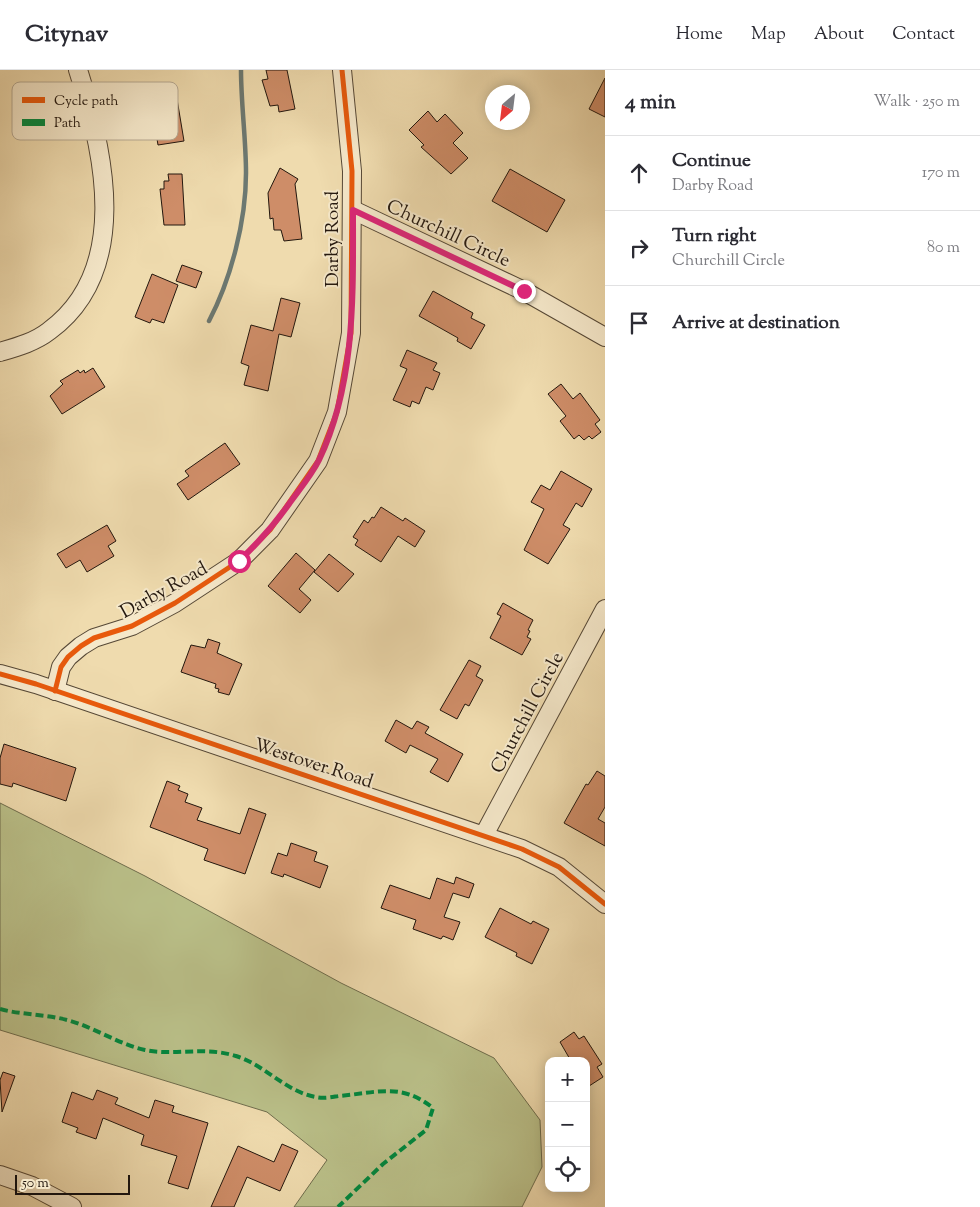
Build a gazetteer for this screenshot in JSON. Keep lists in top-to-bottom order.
{
  "streets": {
    "street": ["Churchill Circle", "Darby Road", "Westover Road"]
  },
  "crossings": [
    ["Churchill Circle", "Darby Road"],
    ["Churchill Circle", "Westover Road"],
    ["Darby Road", "Westover Road"]
  ],
  "legend": ["Cycle path", "Path"],
  "scale_bar": "50 m",
  "north": "bottom left",
  "page": {
    "header": "Citynav",
    "nav": [
      "Home",
      "Map",
      "About",
      "Contact"
    ],
    "heading": ["4 min", "Walk · 250 m"],
    "list": [
      ["Continue", "Darby Road", "170 m"],
      ["Turn right", "Churchill Circle", "80 m"],
      "Arrive at destination"
    ],
    "map_buttons": ["+", "−"],
    "scale": "50 m"
  }
}
